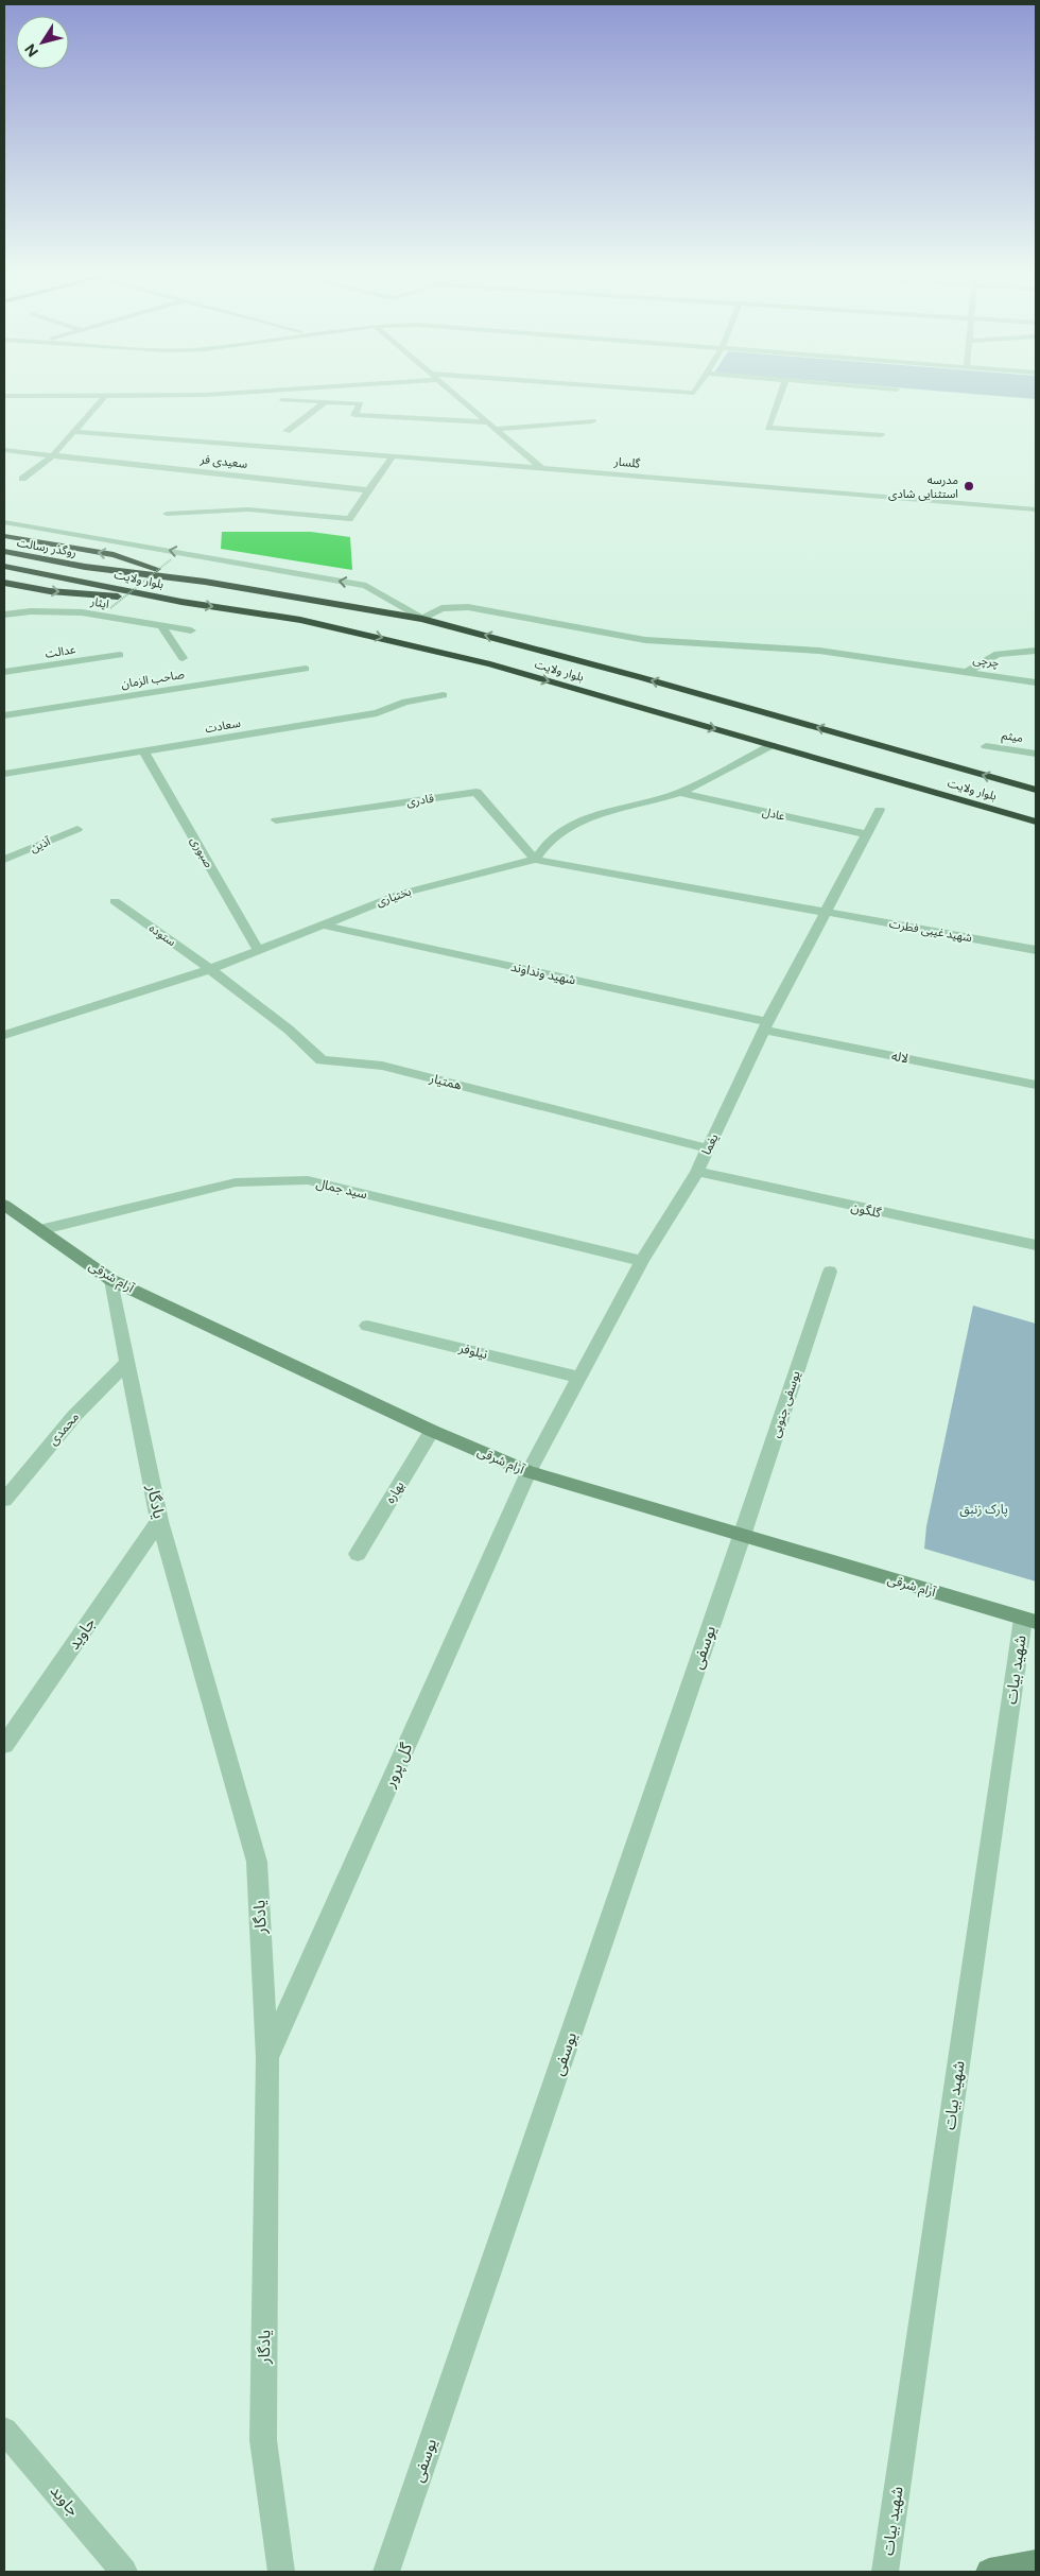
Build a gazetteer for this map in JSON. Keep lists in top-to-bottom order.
{
  "streets": {
    "highway": ["روگذر رسالت", "بلوار ولایت"],
    "street": [
      "سعیدی فر",
      "گلسار",
      "ایثار",
      "عدالت",
      "چرچی",
      "صاحب الزمان",
      "سعادت",
      "میثم",
      "قادری",
      "عادل",
      "آذین",
      "صبوری",
      "بختیاری",
      "شهید غیبی فطرت",
      "ستوده",
      "شهید ونداوند",
      "لاله",
      "همتیار",
      "یغما",
      "سید جمال",
      "گلگون",
      "آرام شرقی",
      "نیلوفر",
      "یوسفی جنوبی",
      "محمدی",
      "بهاره",
      "یادگار",
      "جاوید",
      "یوسفی",
      "شهید بیات",
      "گل پرور"
    ]
  },
  "crossings": [
    ["روگذر رسالت", "بلوار ولایت"],
    ["بلوار ولایت", "چرچی"],
    ["سعادت", "صبوری"],
    ["قادری", "بختیاری"],
    ["قادری", "شهید غیبی فطرت"],
    ["عادل", "یغما"],
    ["صبوری", "بختیاری"],
    ["بختیاری", "شهید غیبی فطرت"],
    ["بختیاری", "ستوده"],
    ["بختیاری", "شهید ونداوند"],
    ["بختیاری", "همتیار"],
    ["شهید غیبی فطرت", "یغما"],
    ["ستوده", "همتیار"],
    ["شهید ونداوند", "لاله"],
    ["شهید ونداوند", "یغما"],
    ["لاله", "یغما"],
    ["همتیار", "یغما"],
    ["یغما", "سید جمال"],
    ["یغما", "گلگون"],
    ["یغما", "آرام شرقی"],
    ["یغما", "نیلوفر"],
    ["یغما", "گل پرور"],
    ["سید جمال", "آرام شرقی"],
    ["آرام شرقی", "یوسفی جنوبی"],
    ["آرام شرقی", "بهاره"],
    ["آرام شرقی", "یادگار"],
    ["آرام شرقی", "یوسفی"],
    ["آرام شرقی", "شهید بیات"],
    ["آرام شرقی", "گل پرور"],
    ["یوسفی جنوبی", "یوسفی"],
    ["محمدی", "یادگار"],
    ["یادگار", "جاوید"],
    ["یادگار", "گل پرور"]
  ],
  "parks": ["پارک زنبق"],
  "places": ["مدرسه استثنایی شادی"],
  "north": "bottom left"
}
